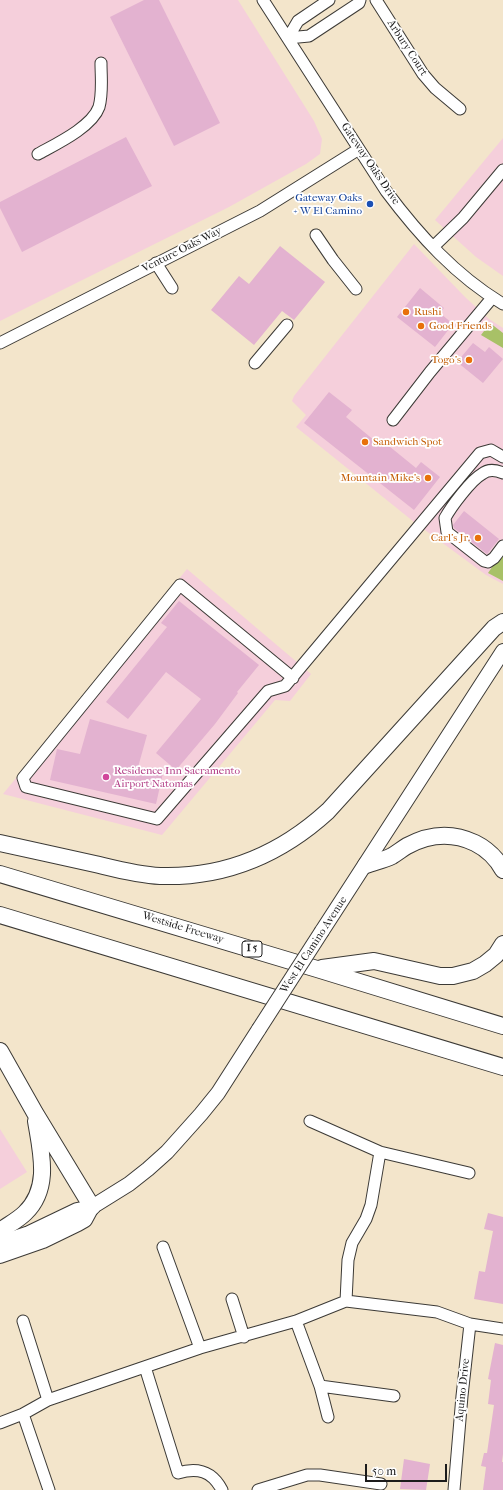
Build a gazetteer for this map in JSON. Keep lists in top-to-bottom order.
{
  "streets": {
    "highway": ["Westside Freeway", "I 5"],
    "main road": ["West El Camino Avenue"],
    "street": [
      "Arbury Court",
      "Gateway Oaks Drive",
      "Venture Oaks Way",
      "Aquino Drive"
    ]
  },
  "crossings": [
    ["Gateway Oaks Drive", "Venture Oaks Way"]
  ],
  "places": [
    "Gateway Oaks + W El Camino",
    "Rushi",
    "Good Friends",
    "Togo's",
    "Sandwich Spot",
    "Mountain Mike's",
    "Carl's Jr.",
    "Residence Inn Sacramento Airport Natomas"
  ],
  "scale_bar": "50 m"
}
